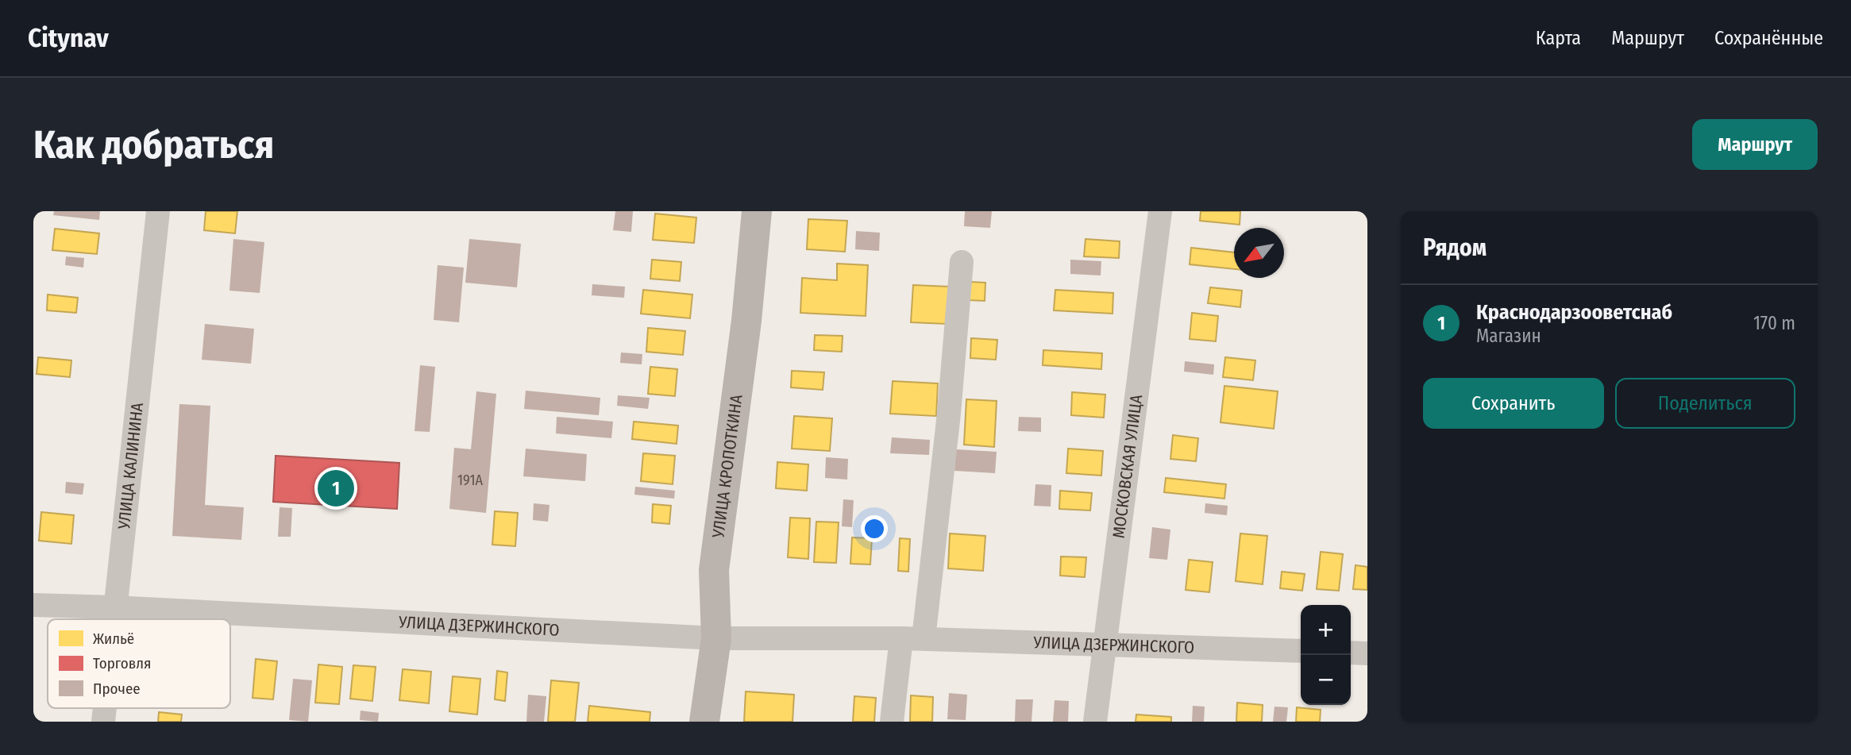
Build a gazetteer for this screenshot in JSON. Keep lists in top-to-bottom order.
{
  "streets": {
    "main road": ["УЛИЦА КРОПОТКИНА"],
    "street": ["УЛИЦА КАЛИНИНА", "МОСКОВСКАЯ УЛИЦА", "УЛИЦА ДЗЕРЖИНСКОГО"]
  },
  "crossings": [
    ["УЛИЦА КАЛИНИНА", "УЛИЦА ДЗЕРЖИНСКОГО"],
    ["МОСКОВСКАЯ УЛИЦА", "УЛИЦА ДЗЕРЖИНСКОГО"],
    ["УЛИЦА КРОПОТКИНА", "УЛИЦА ДЗЕРЖИНСКОГО"]
  ],
  "house_numbers": ["191А"],
  "legend": ["Жильё", "Торговля", "Прочее"],
  "north": "bottom left",
  "page": {
    "header": "Citynav",
    "nav": ["Карта", "Маршрут", "Сохранённые"],
    "buttons": [
      "Маршрут",
      ["Сохранить", "Поделиться"]
    ],
    "title": "Как добраться",
    "heading": "Рядом",
    "list": [
      {
        "mark": "1",
        "name": "Краснодарзооветснаб",
        "note": "Магазин",
        "value": "170 m"
      }
    ],
    "pins": "1",
    "map_buttons": ["+", "−"]
  }
}
